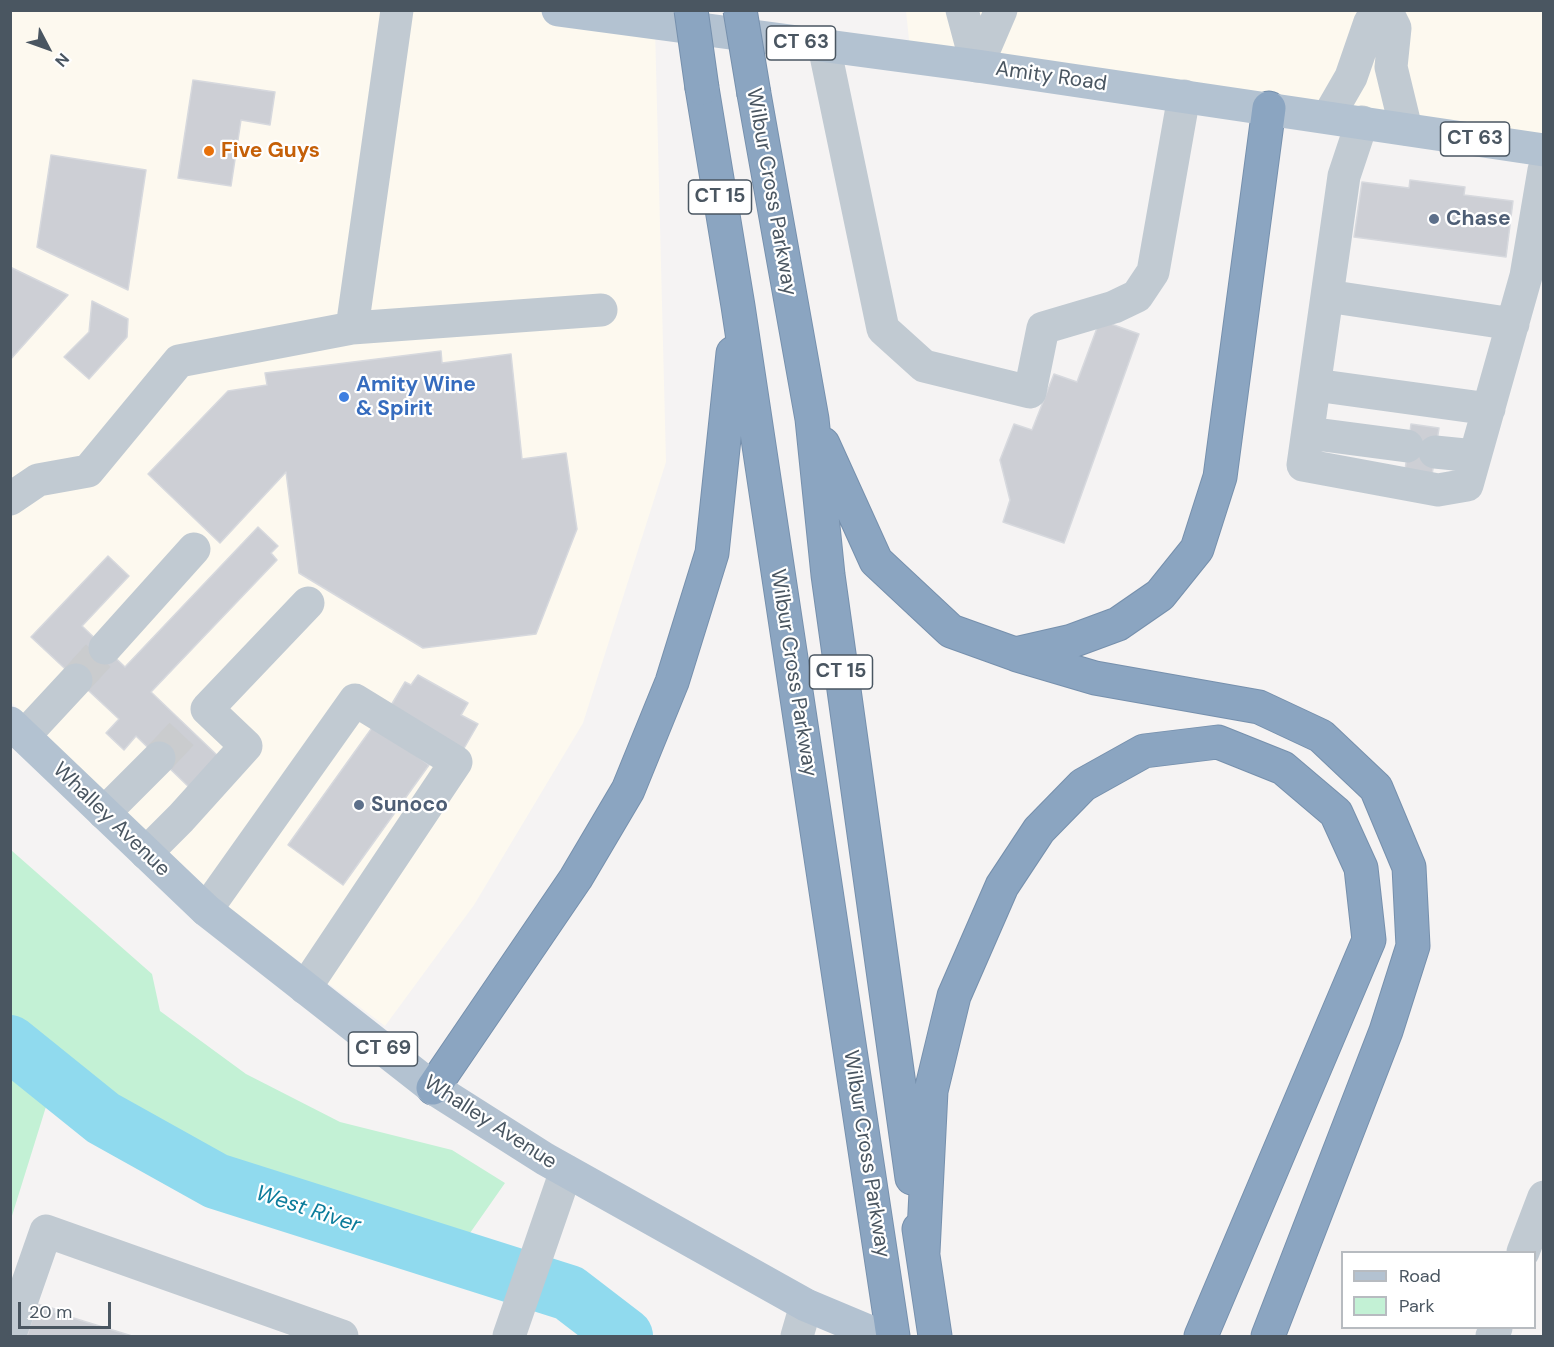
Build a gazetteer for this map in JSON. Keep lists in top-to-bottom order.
{
  "streets": {
    "highway": ["Wilbur Cross Parkway", "CT 15"],
    "main road": [
      "CT 63",
      "Amity Road",
      "Whalley Avenue",
      "CT 69"
    ]
  },
  "water": ["West River"],
  "places": [
    "Five Guys",
    "Chase",
    "Amity Wine & Spirit",
    "Sunoco"
  ],
  "legend": ["Road", "Park"],
  "scale_bar": "20 m",
  "north": "bottom right"
}
